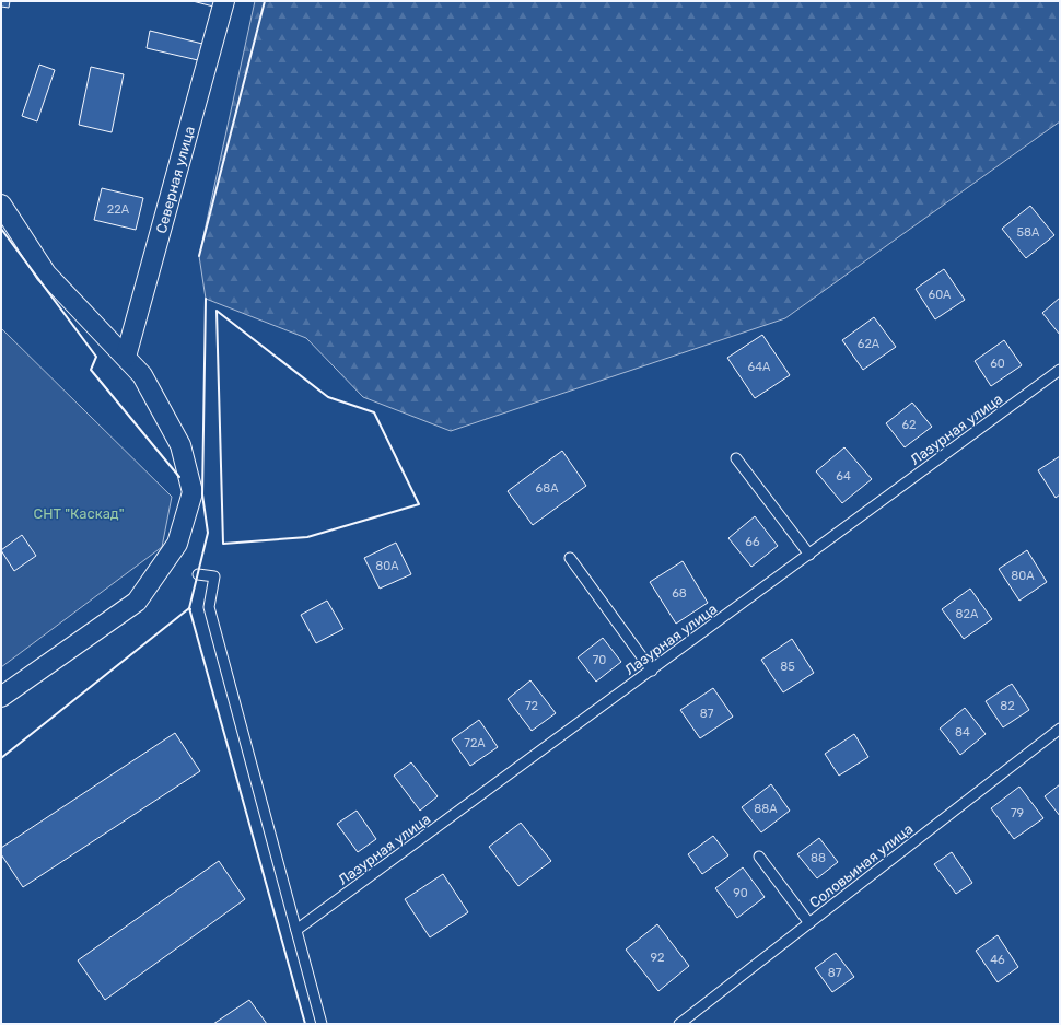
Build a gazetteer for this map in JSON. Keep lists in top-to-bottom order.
{
  "streets": {
    "street": ["Северная улица"],
    "lane": ["Лазурная улица", "Соловьиная улица"]
  },
  "parks": ["СНТ \"Каскад\""],
  "house_numbers": [
    "22А",
    "58А",
    "60А",
    "62А",
    "60",
    "64А",
    "62",
    "64",
    "68А",
    "66",
    "80А",
    "80А",
    "68",
    "82А",
    "70",
    "85",
    "72",
    "82",
    "87",
    "84",
    "72А",
    "88А",
    "79",
    "88",
    "90",
    "92",
    "46",
    "87"
  ]
}
